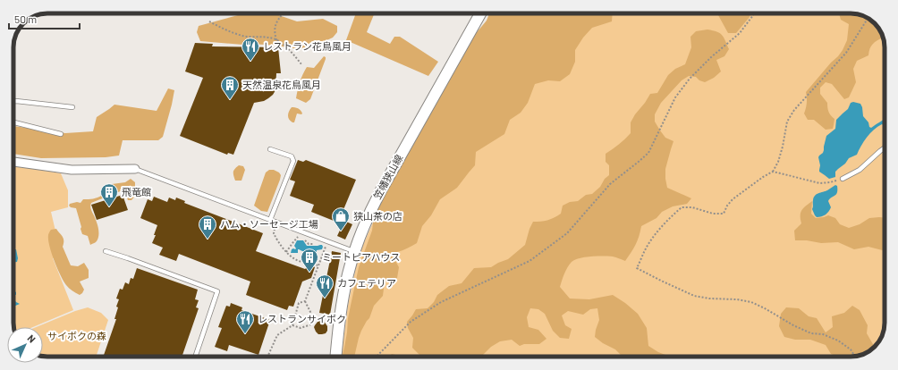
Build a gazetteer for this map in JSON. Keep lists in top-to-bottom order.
{
  "streets": {
    "main road": ["笠幡狭山線"]
  },
  "parks": ["サイボクの森"],
  "places": {
    "restaurant": ["レストラン花鳥風月", "カフェテリア", "レストランサイボク"],
    "building": [
      "天然温泉花鳥風月",
      "飛竜館",
      "ハム・ソーセージ工場",
      "ミートピアハウス"
    ],
    "shop": ["狭山茶の店"]
  },
  "scale_bar": "50 m",
  "north": "top right"
}
